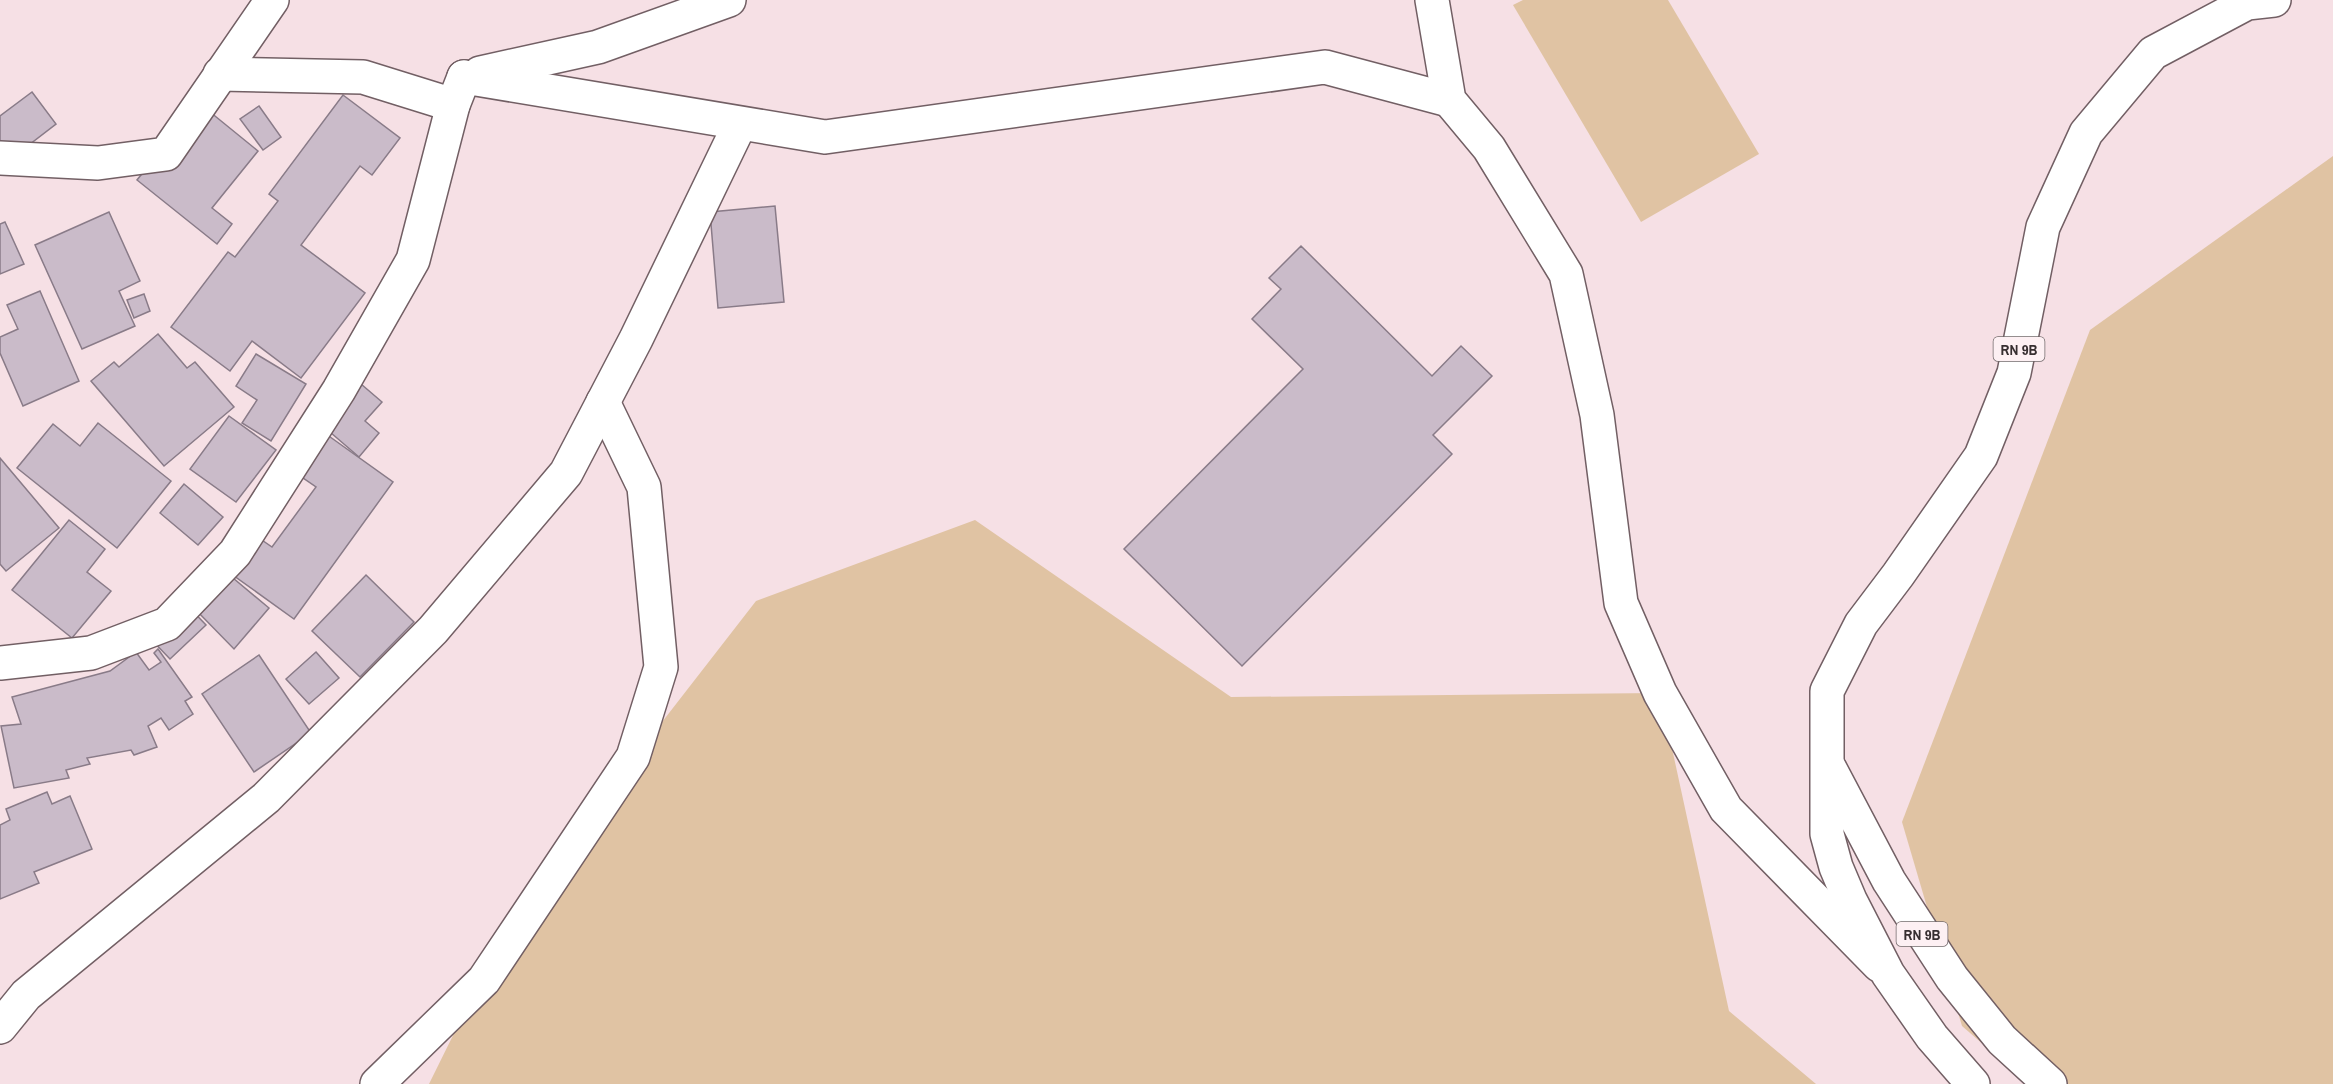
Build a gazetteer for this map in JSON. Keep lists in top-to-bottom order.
{
  "streets": {
    "street": ["RN 9B"]
  }
}
